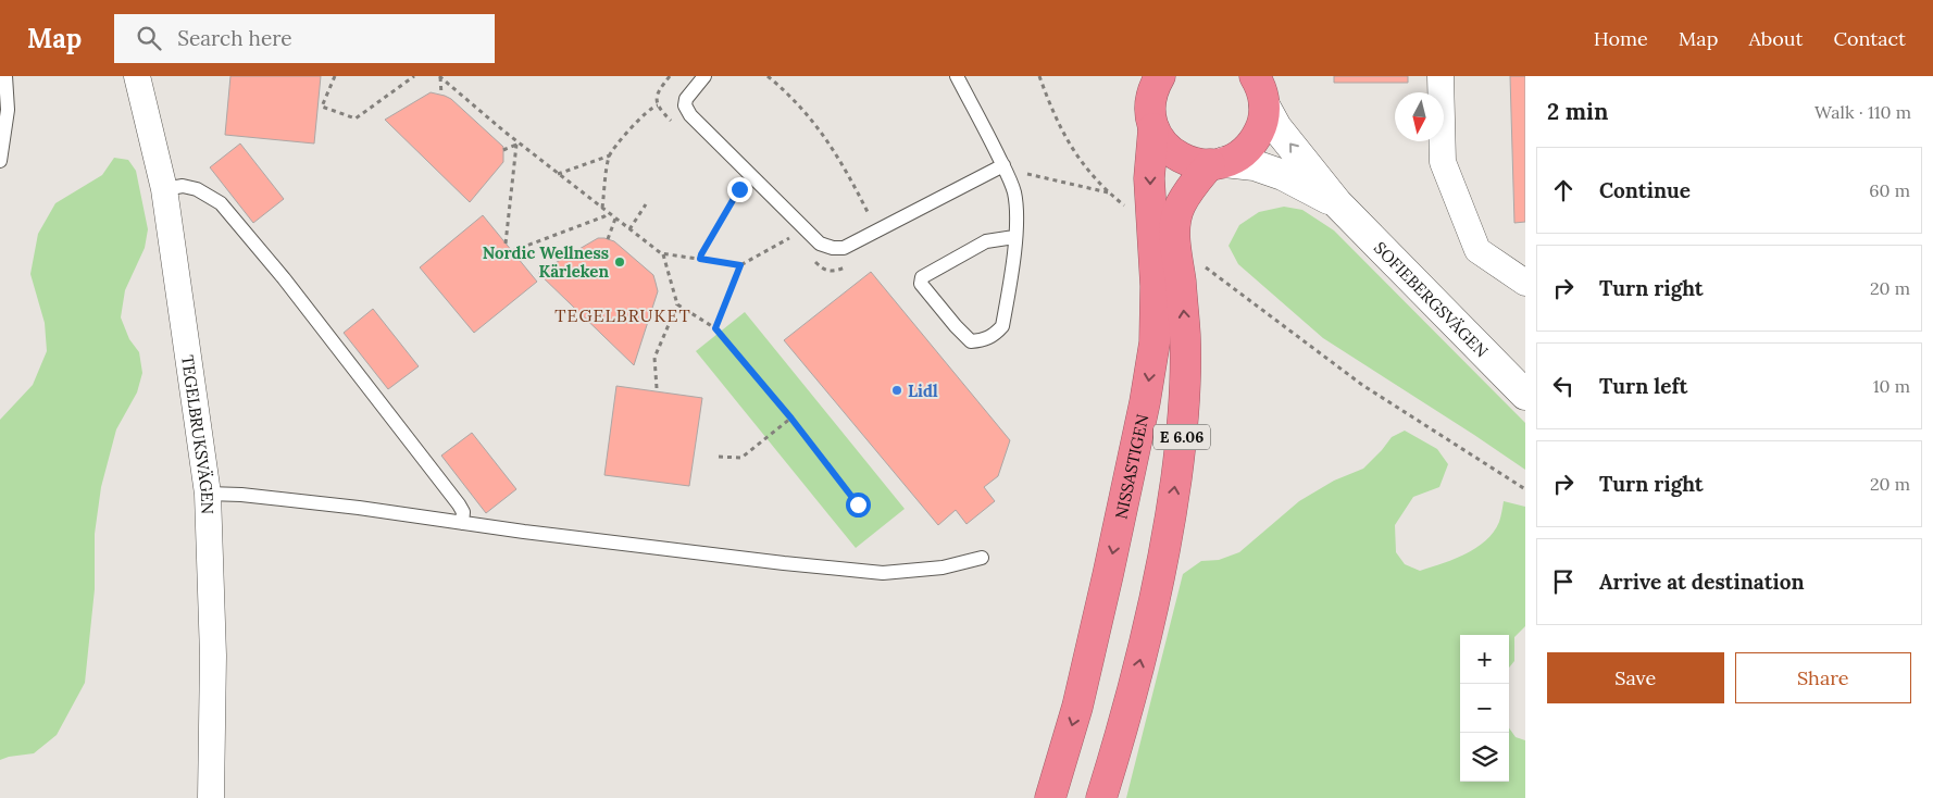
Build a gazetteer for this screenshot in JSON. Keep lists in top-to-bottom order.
{
  "streets": {
    "highway": ["E 6.06", "NISSASTIGEN"],
    "street": ["SOFIEBERGSVÄGEN", "TEGELBRUKSVÄGEN"]
  },
  "crossings": [
    ["SOFIEBERGSVÄGEN", "E 6.06"],
    ["E 6.06", "NISSASTIGEN"]
  ],
  "districts": ["TEGELBRUKET"],
  "places": ["Nordic Wellness Kärleken", "Lidl"],
  "north": "bottom",
  "page": {
    "header": "Map",
    "search": "Search here",
    "nav": [
      "Home",
      "Map",
      "About",
      "Contact"
    ],
    "heading": ["2 min", "Walk · 110 m"],
    "list": [
      ["Continue", "60 m"],
      ["Turn right", "20 m"],
      ["Turn left", "10 m"],
      ["Turn right", "20 m"],
      "Arrive at destination"
    ],
    "map_buttons": ["+", "−"],
    "buttons": ["Save", "Share"]
  }
}
